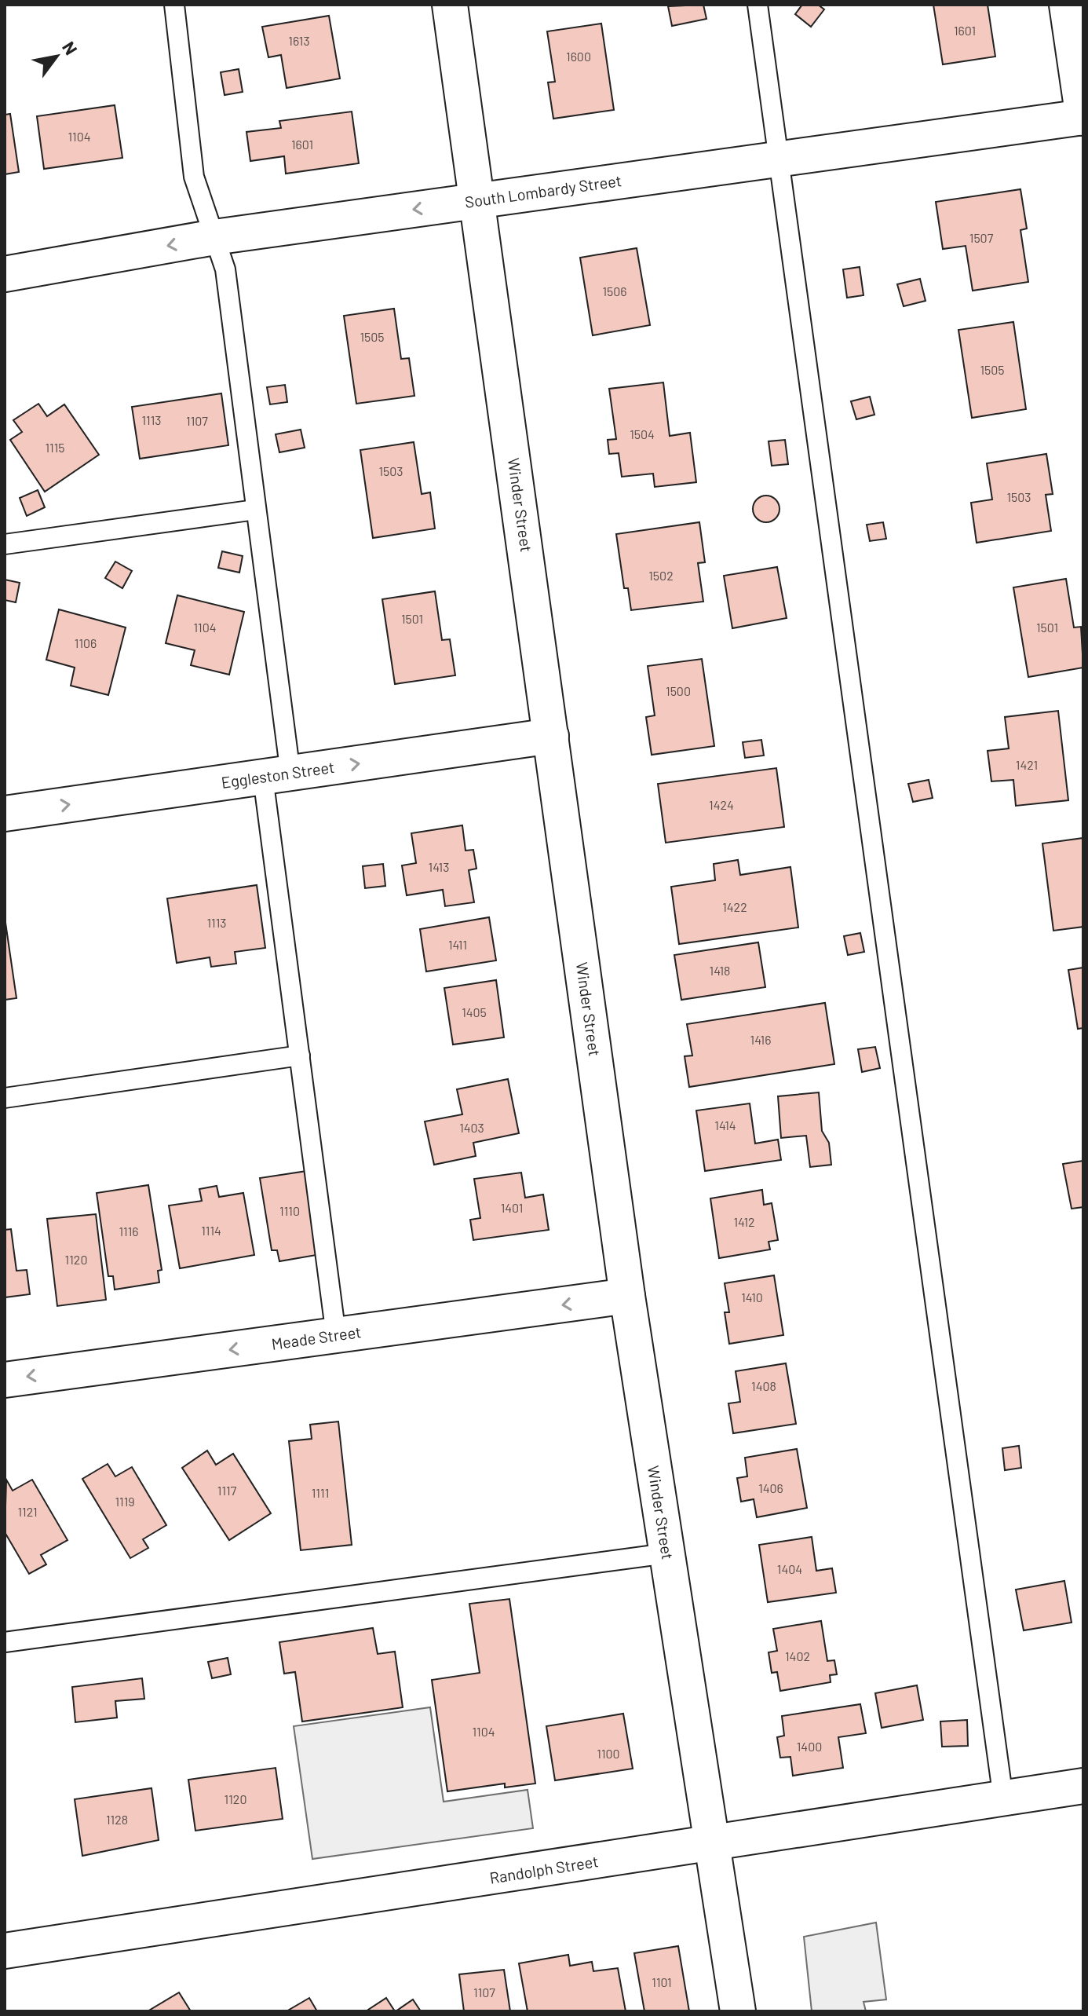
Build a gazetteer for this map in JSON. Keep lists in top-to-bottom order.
{
  "streets": {
    "street": [
      "South Lombardy Street",
      "Winder Street",
      "Eggleston Street",
      "Meade Street",
      "Randolph Street"
    ]
  },
  "crossings": [
    ["South Lombardy Street", "Winder Street"],
    ["Winder Street", "Eggleston Street"],
    ["Winder Street", "Meade Street"],
    ["Winder Street", "Randolph Street"]
  ],
  "one_way": ["South Lombardy Street", "Eggleston Street", "Meade Street"],
  "house_numbers": [
    "1601",
    "1613",
    "1600",
    "1104",
    "1601",
    "1507",
    "1506",
    "1505",
    "1505",
    "1113",
    "1107",
    "1504",
    "1115",
    "1503",
    "1503",
    "1502",
    "1501",
    "1104",
    "1501",
    "1106",
    "1500",
    "1421",
    "1424",
    "1413",
    "1422",
    "1113",
    "1411",
    "1418",
    "1405",
    "1416",
    "1414",
    "1403",
    "1401",
    "1110",
    "1412",
    "1114",
    "1116",
    "1120",
    "1410",
    "1408",
    "1406",
    "1117",
    "1111",
    "1119",
    "1121",
    "1404",
    "1402",
    "1104",
    "1400",
    "1100",
    "1120",
    "1128",
    "1101",
    "1107"
  ],
  "north": "top right"
}
